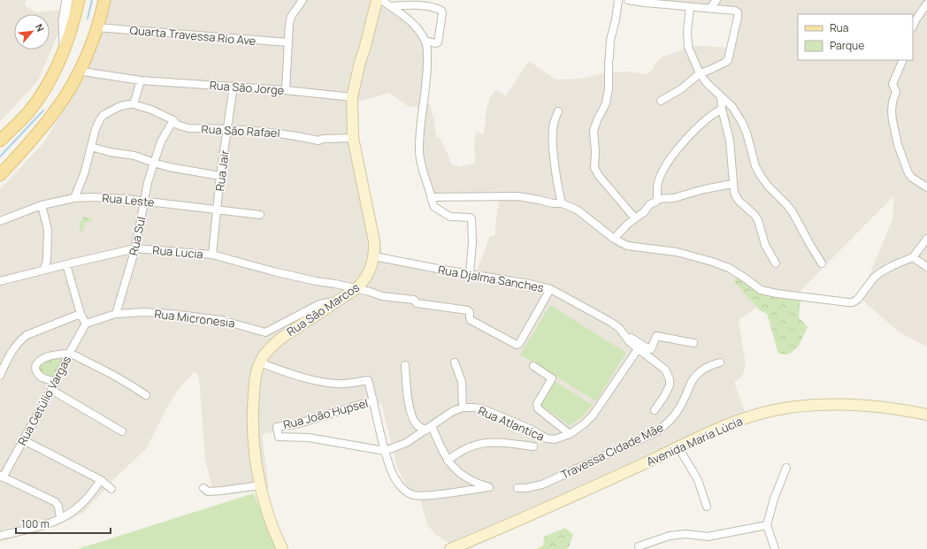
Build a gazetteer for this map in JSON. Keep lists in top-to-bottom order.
{
  "streets": {
    "main road": ["Rua São Marcos", "Avenida Maria Lúcia"],
    "street": [
      "Quarta Travessa Rio Ave",
      "Rua São Jorge",
      "Rua São Rafael",
      "Rua Jair",
      "Rua Leste",
      "Rua Sul",
      "Rua Lucia",
      "Rua Djalma Sanches",
      "Rua Micronesia",
      "Rua Getúlio Vargas",
      "Rua João Hupsel",
      "Rua Atlantica",
      "Travessa Cidade Mãe"
    ]
  },
  "crossings": [
    ["Rua São Jorge", "Rua Jair"],
    ["Rua São Jorge", "Rua São Marcos"],
    ["Rua São Rafael", "Rua Jair"],
    ["Rua São Rafael", "Rua Sul"],
    ["Rua São Rafael", "Rua São Marcos"],
    ["Rua Jair", "Rua Leste"],
    ["Rua Jair", "Rua Lucia"],
    ["Rua Leste", "Rua Sul"],
    ["Rua Sul", "Rua Lucia"],
    ["Rua Sul", "Rua Micronesia"],
    ["Rua Lucia", "Rua Djalma Sanches"],
    ["Rua Lucia", "Rua São Marcos"],
    ["Rua Djalma Sanches", "Rua São Marcos"],
    ["Rua Djalma Sanches", "Rua Atlantica"],
    ["Rua São Marcos", "Rua Micronesia"],
    ["Rua Micronesia", "Rua Getúlio Vargas"],
    ["Rua João Hupsel", "Rua Atlantica"]
  ],
  "legend": ["Rua", "Parque"],
  "scale_bar": "100 m",
  "north": "top right"
}
